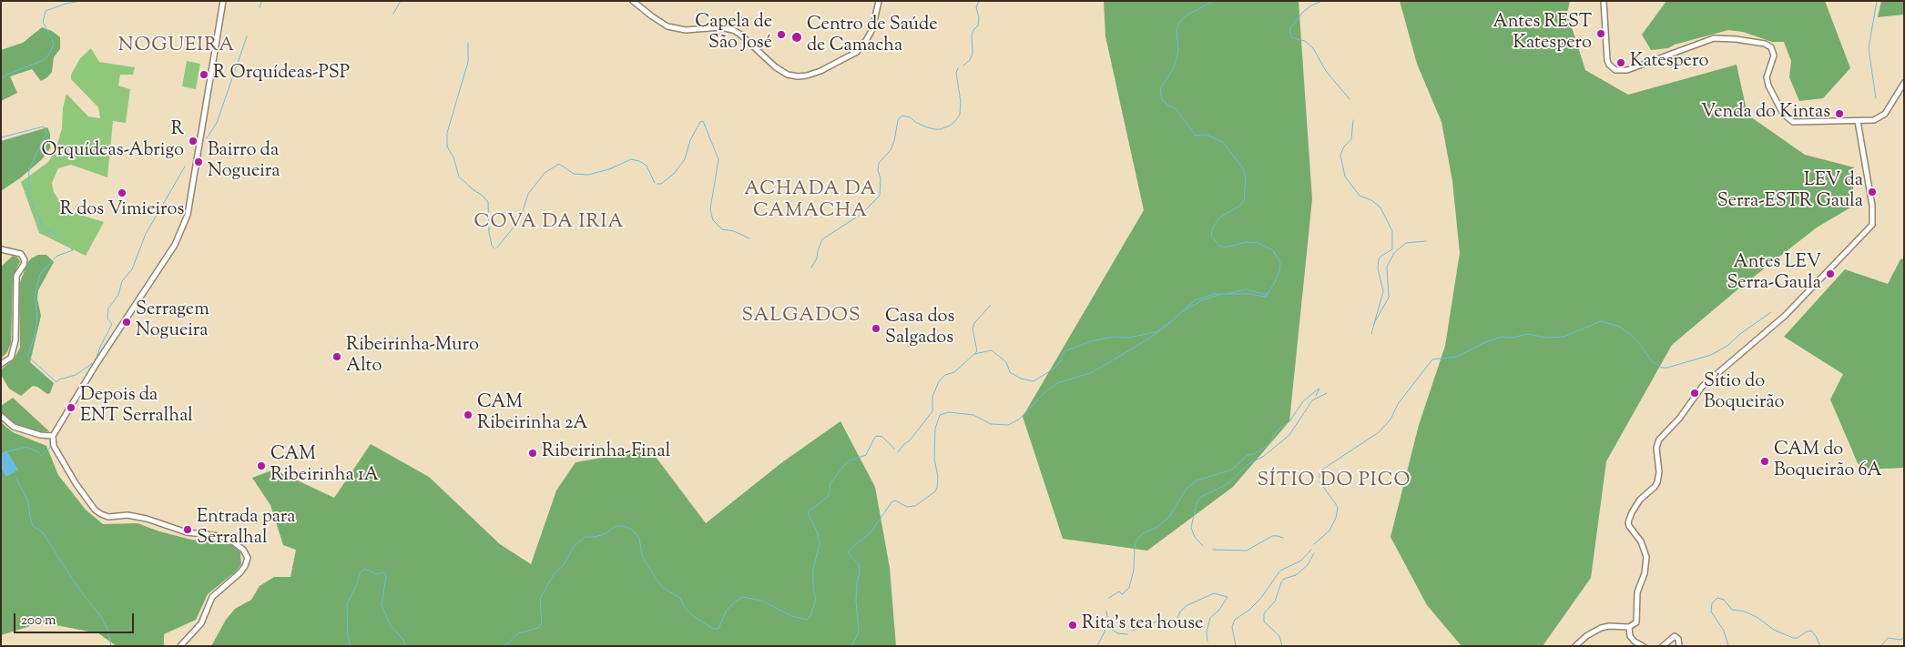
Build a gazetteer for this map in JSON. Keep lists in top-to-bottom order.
{
  "districts": [
    "NOGUEIRA",
    "ACHADA DA CAMACHA",
    "COVA DA IRIA",
    "SALGADOS",
    "SÍTIO DO PICO"
  ],
  "places": [
    "Antes REST Katespero",
    "Capela de São José",
    "Centro de Saúde de Camacha",
    "Katespero",
    "R Orquídeas-PSP",
    "Venda do Kintas",
    "R Orquídeas-Abrigo",
    "Bairro da Nogueira",
    "LEV da Serra-ESTR Gaula",
    "R dos Vimieiros",
    "Antes LEV Serra-Gaula",
    "Serragem Nogueira",
    "Casa dos Salgados",
    "Ribeirinha-Muro Alto",
    "Sítio do Boqueirão",
    "Depois da ENT Serralhal",
    "CAM Ribeirinha 2A",
    "Ribeirinha-Final",
    "CAM do Boqueirão 6A",
    "CAM Ribeirinha 1A",
    "Entrada para Serralhal",
    "Rita's tea house"
  ],
  "scale_bar": "200 m"
}
